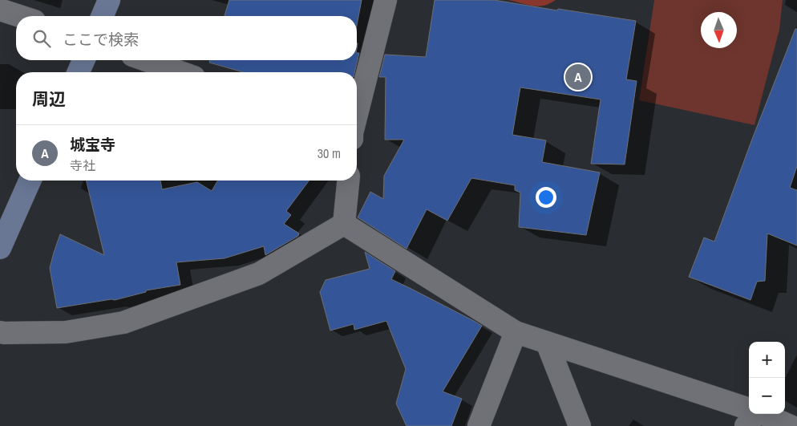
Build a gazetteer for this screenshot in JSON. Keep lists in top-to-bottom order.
{
  "north": "bottom",
  "page": {
    "search": "ここで検索",
    "pins": "A",
    "heading": "周辺",
    "list": [
      {
        "mark": "A",
        "name": "城宝寺",
        "note": "寺社",
        "value": "30 m"
      }
    ],
    "map_buttons": ["+", "−"]
  }
}
